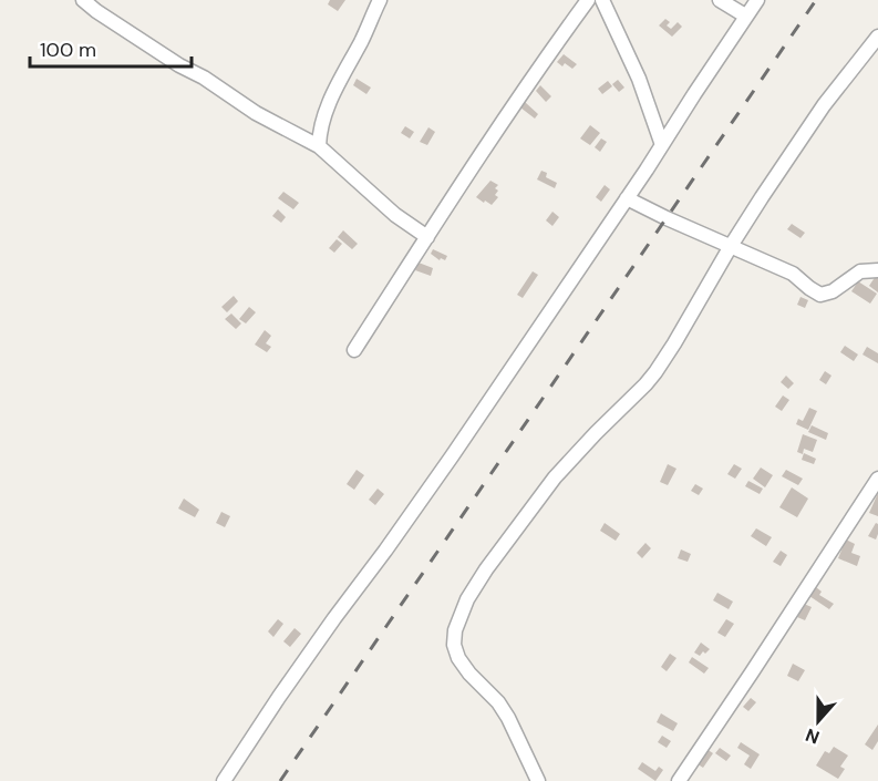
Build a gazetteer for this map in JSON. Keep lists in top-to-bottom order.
{
  "scale_bar": "100 m",
  "north": "bottom"
}
